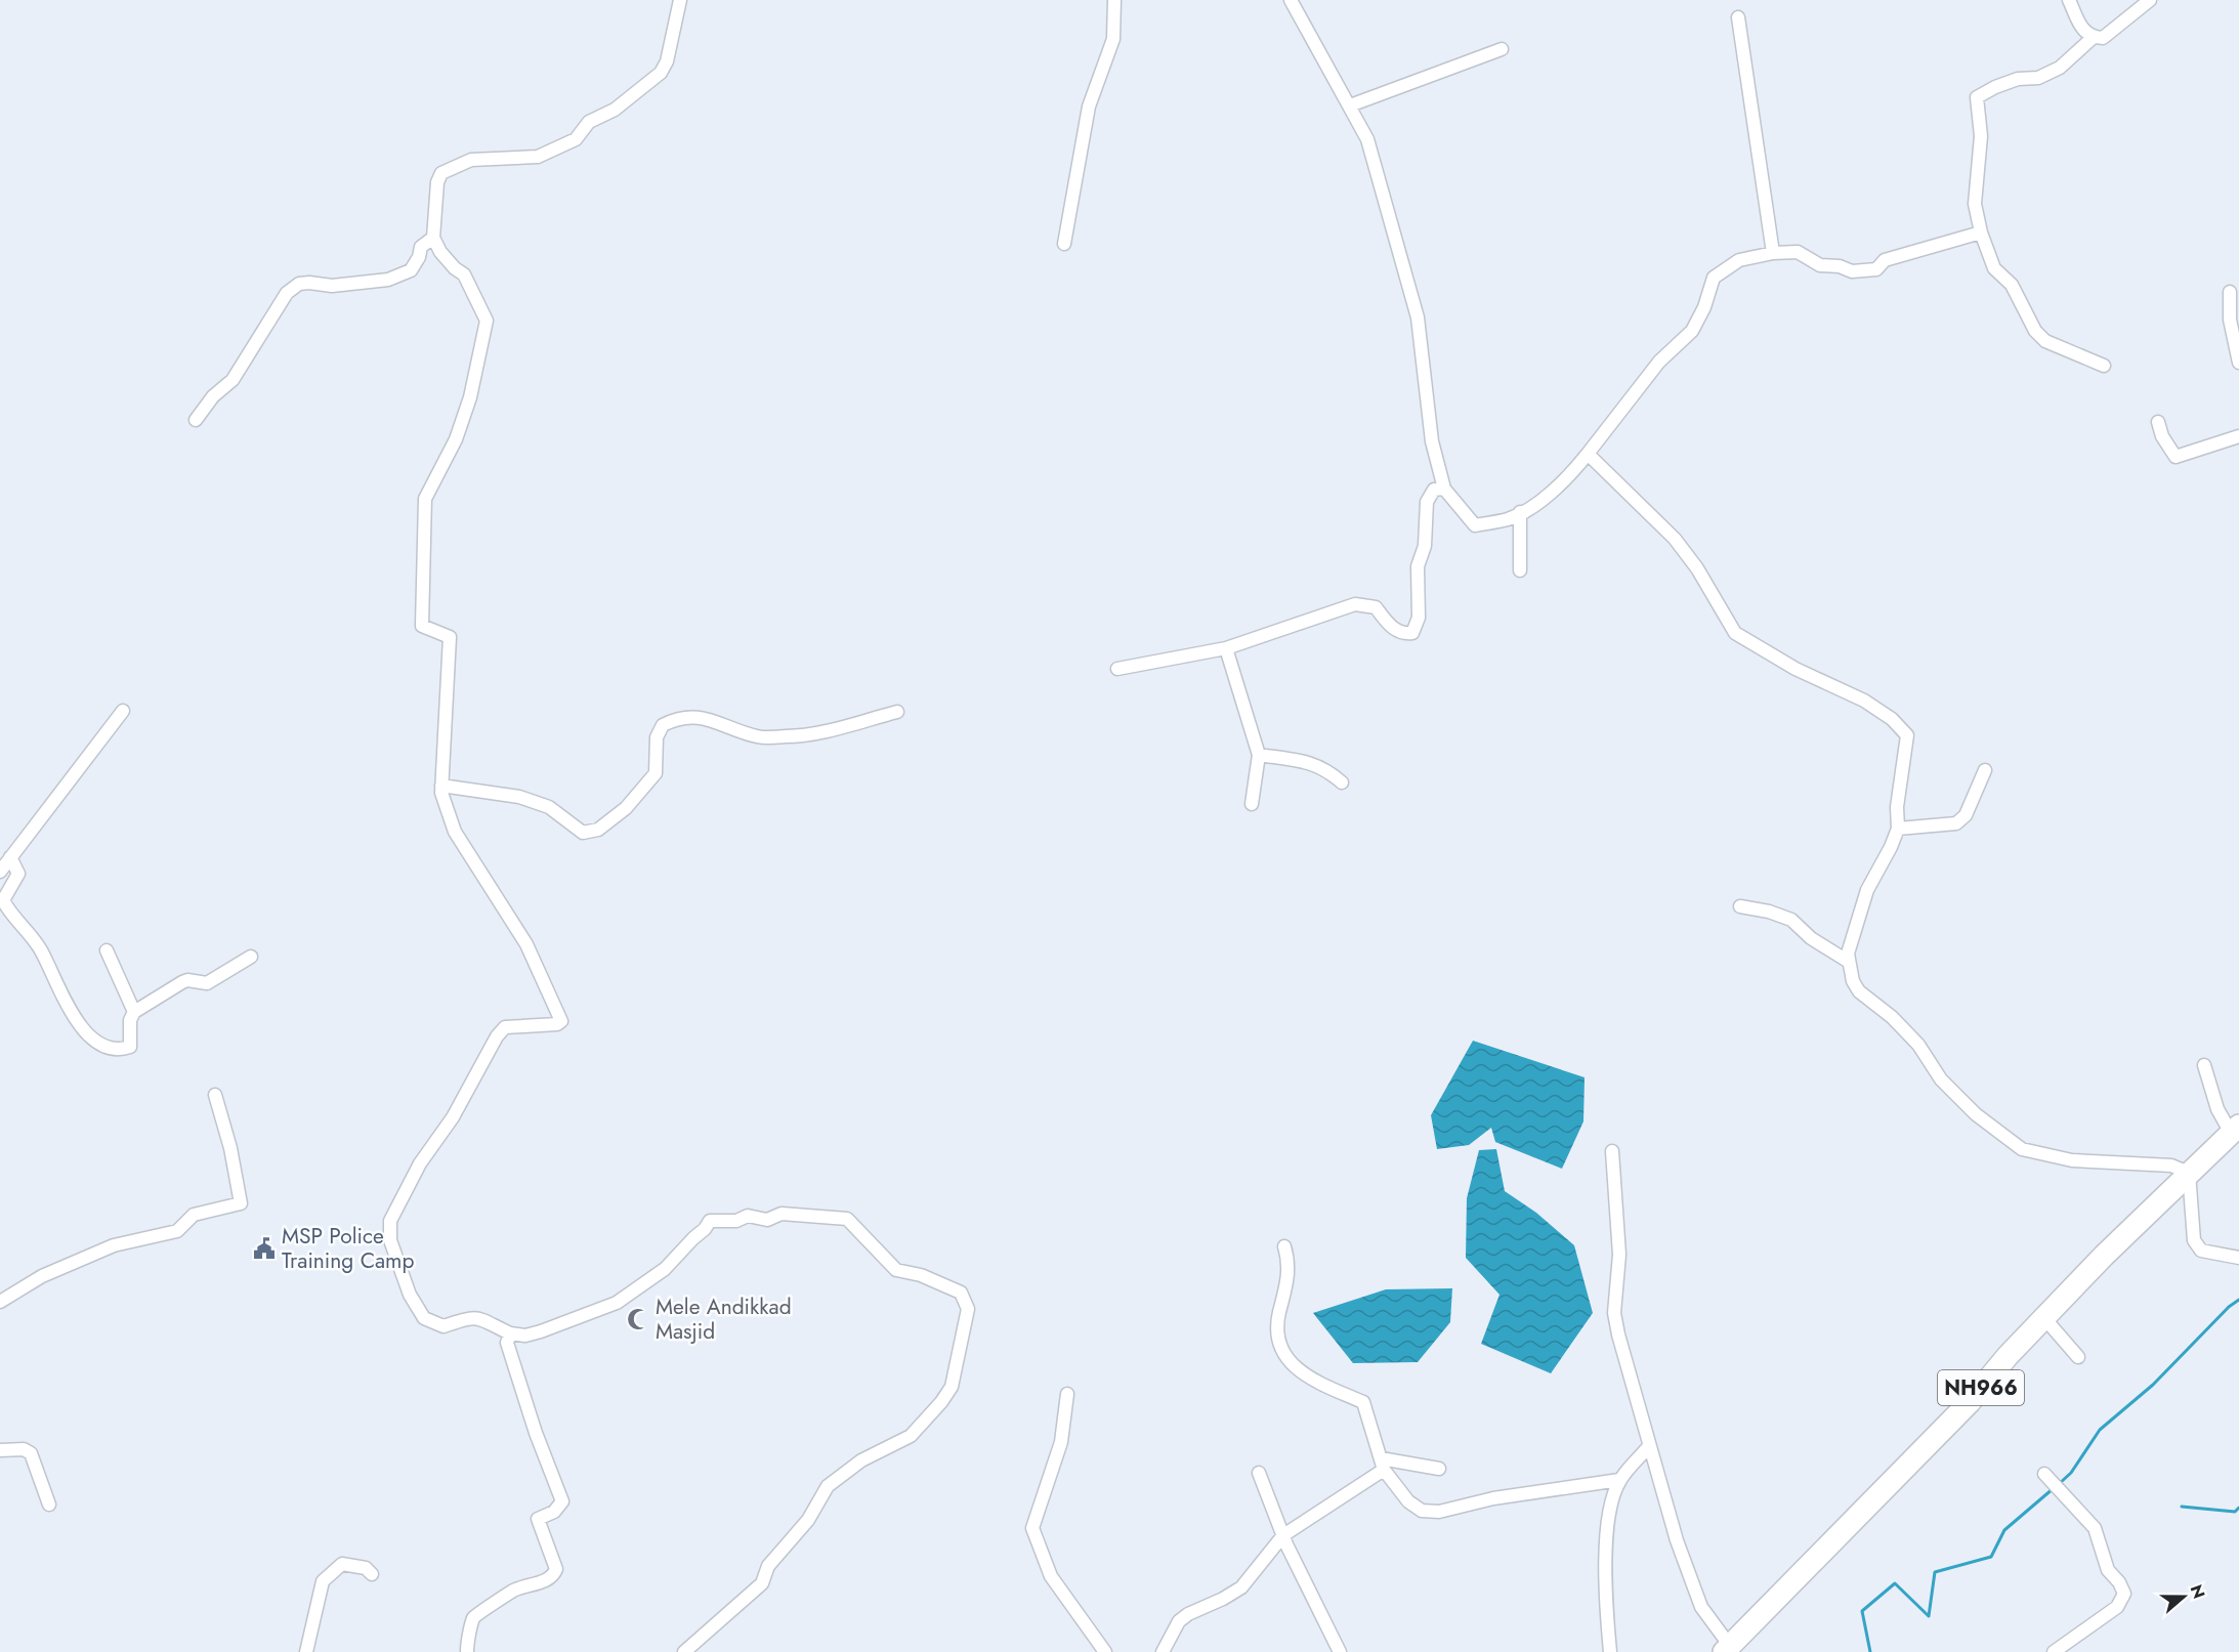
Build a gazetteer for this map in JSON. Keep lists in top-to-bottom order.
{
  "streets": {
    "highway": ["NH966"]
  },
  "places": {
    "public building": ["MSP Police Training Camp"],
    "mosque": ["Mele Andikkad Masjid"]
  },
  "north": "right"
}
